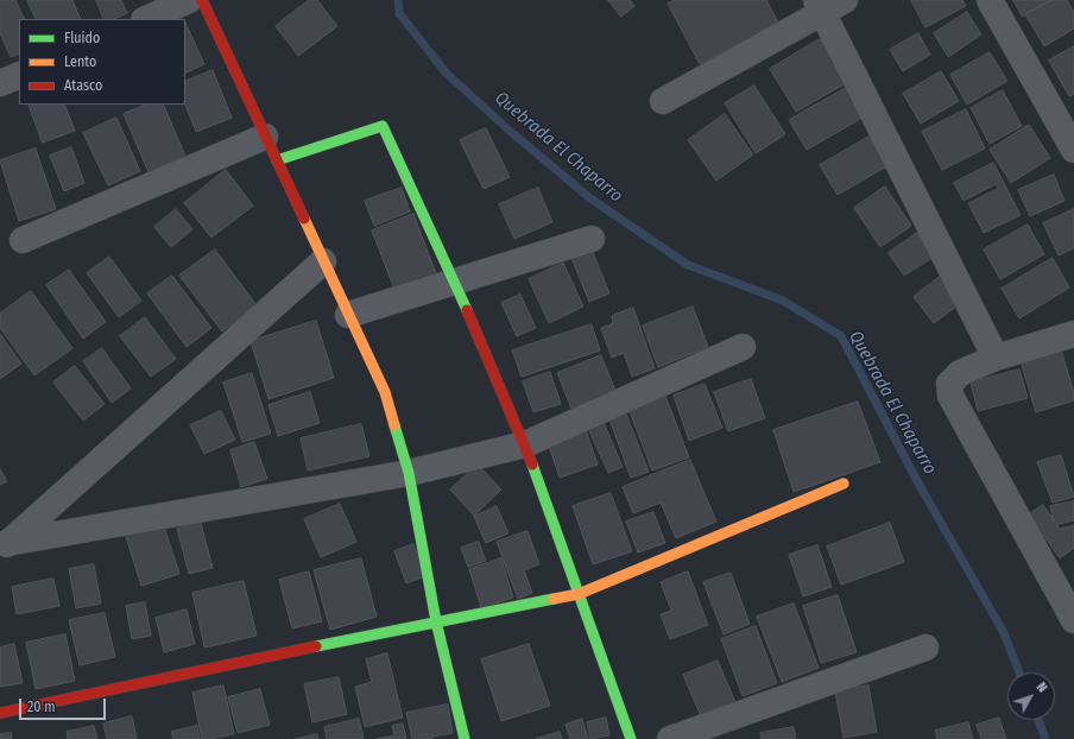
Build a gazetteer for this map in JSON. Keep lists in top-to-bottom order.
{
  "water": ["Quebrada El Chaparro"],
  "legend": ["Fluido", "Lento", "Atasco"],
  "scale_bar": "20 m",
  "north": "top right"
}
